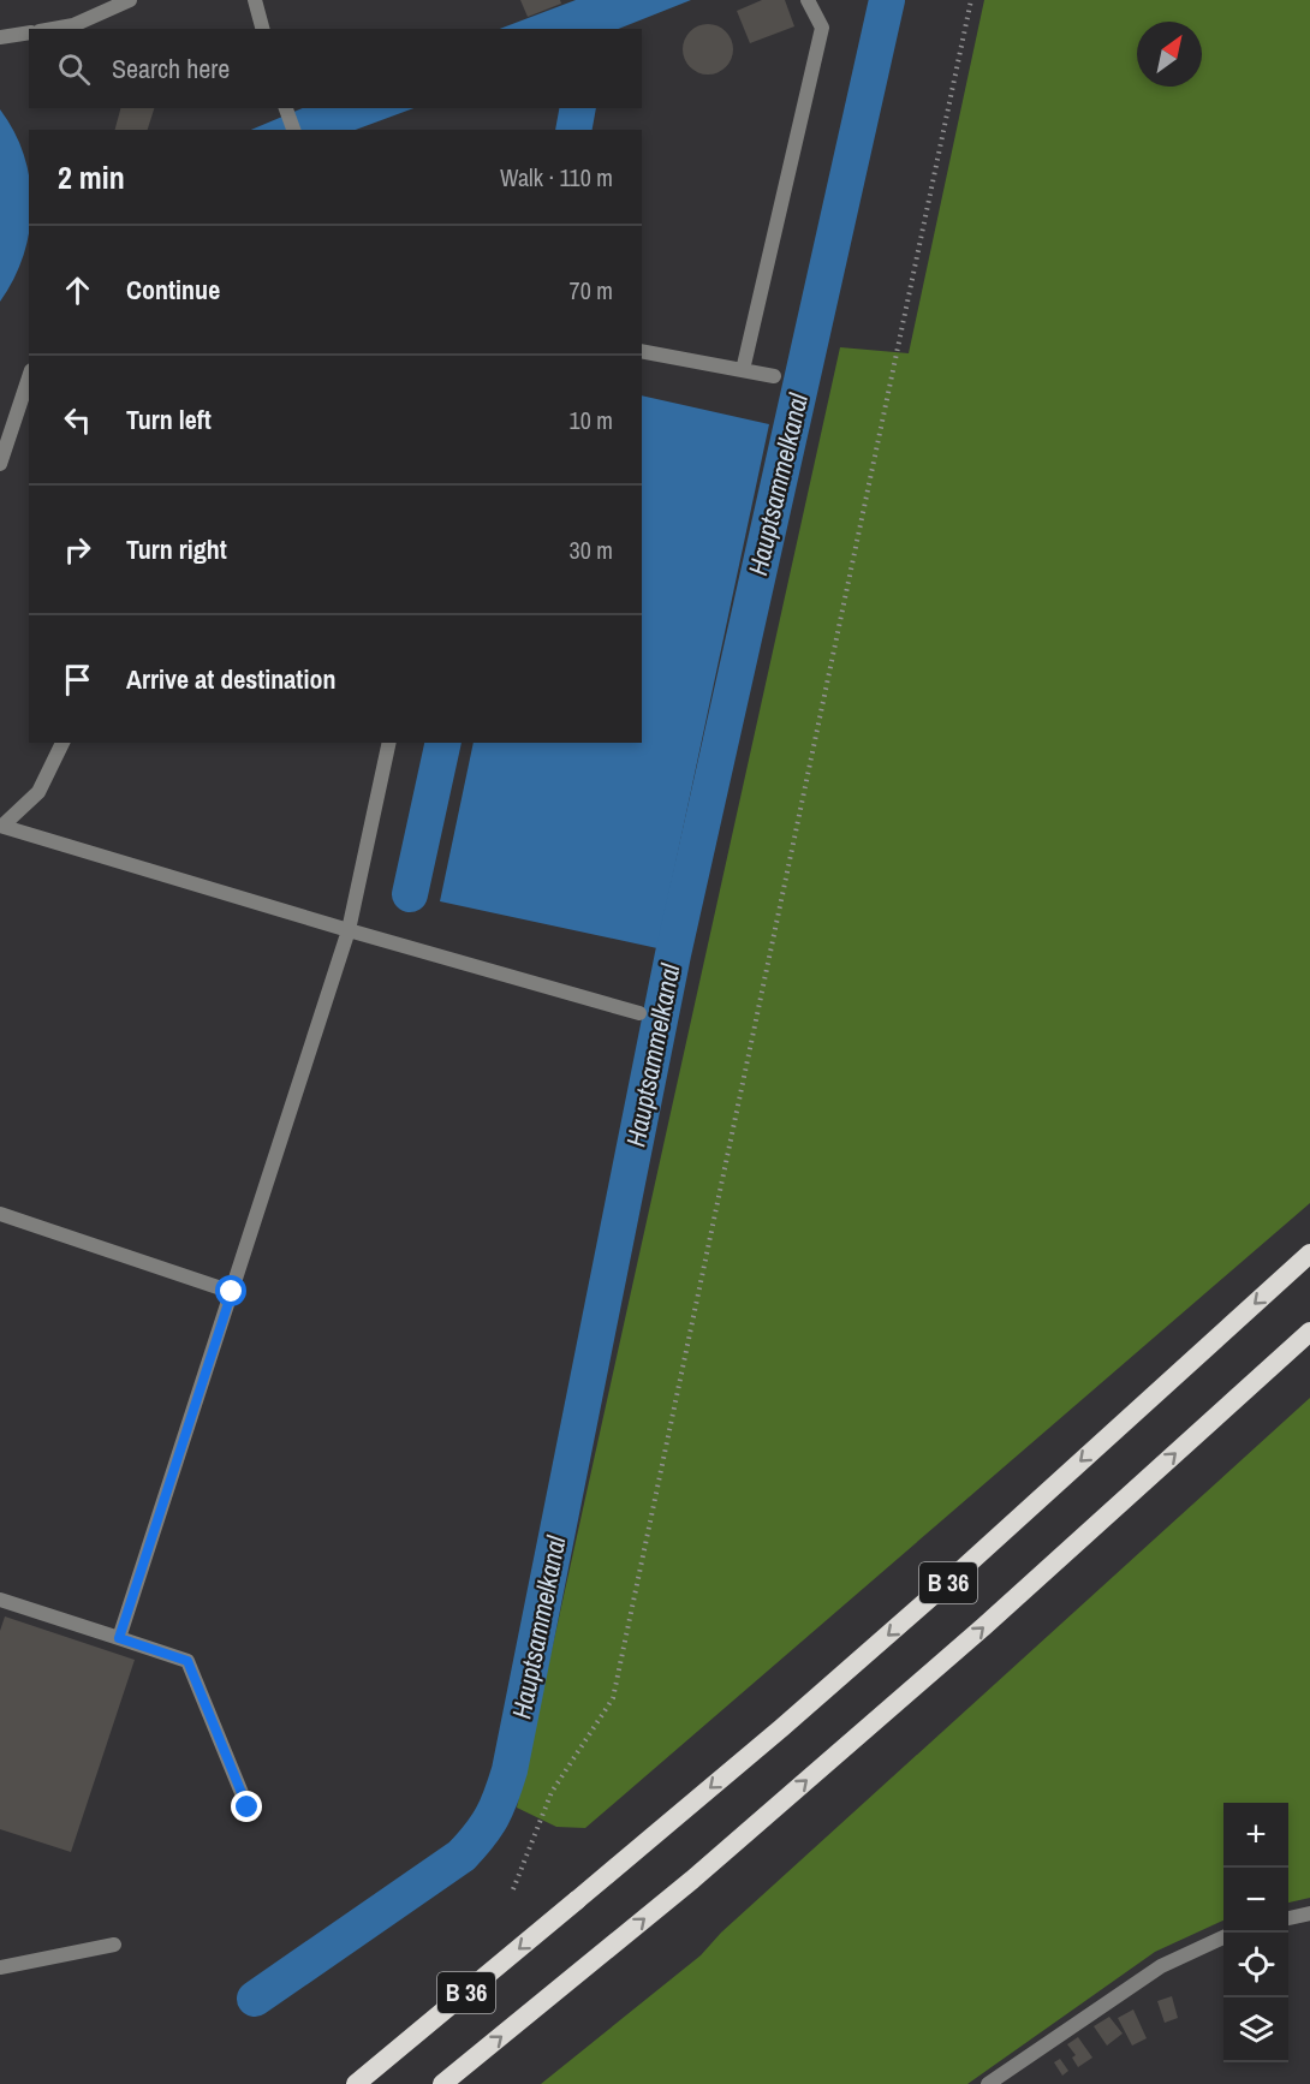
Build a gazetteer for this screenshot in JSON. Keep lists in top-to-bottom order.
{
  "streets": {
    "highway": ["B 36"]
  },
  "water": ["Hauptsammelkanal"],
  "north": "top right",
  "page": {
    "search": "Search here",
    "heading": ["2 min", "Walk · 110 m"],
    "list": [
      ["Continue", "70 m"],
      ["Turn left", "10 m"],
      ["Turn right", "30 m"],
      "Arrive at destination"
    ],
    "map_buttons": ["+", "−"]
  }
}
